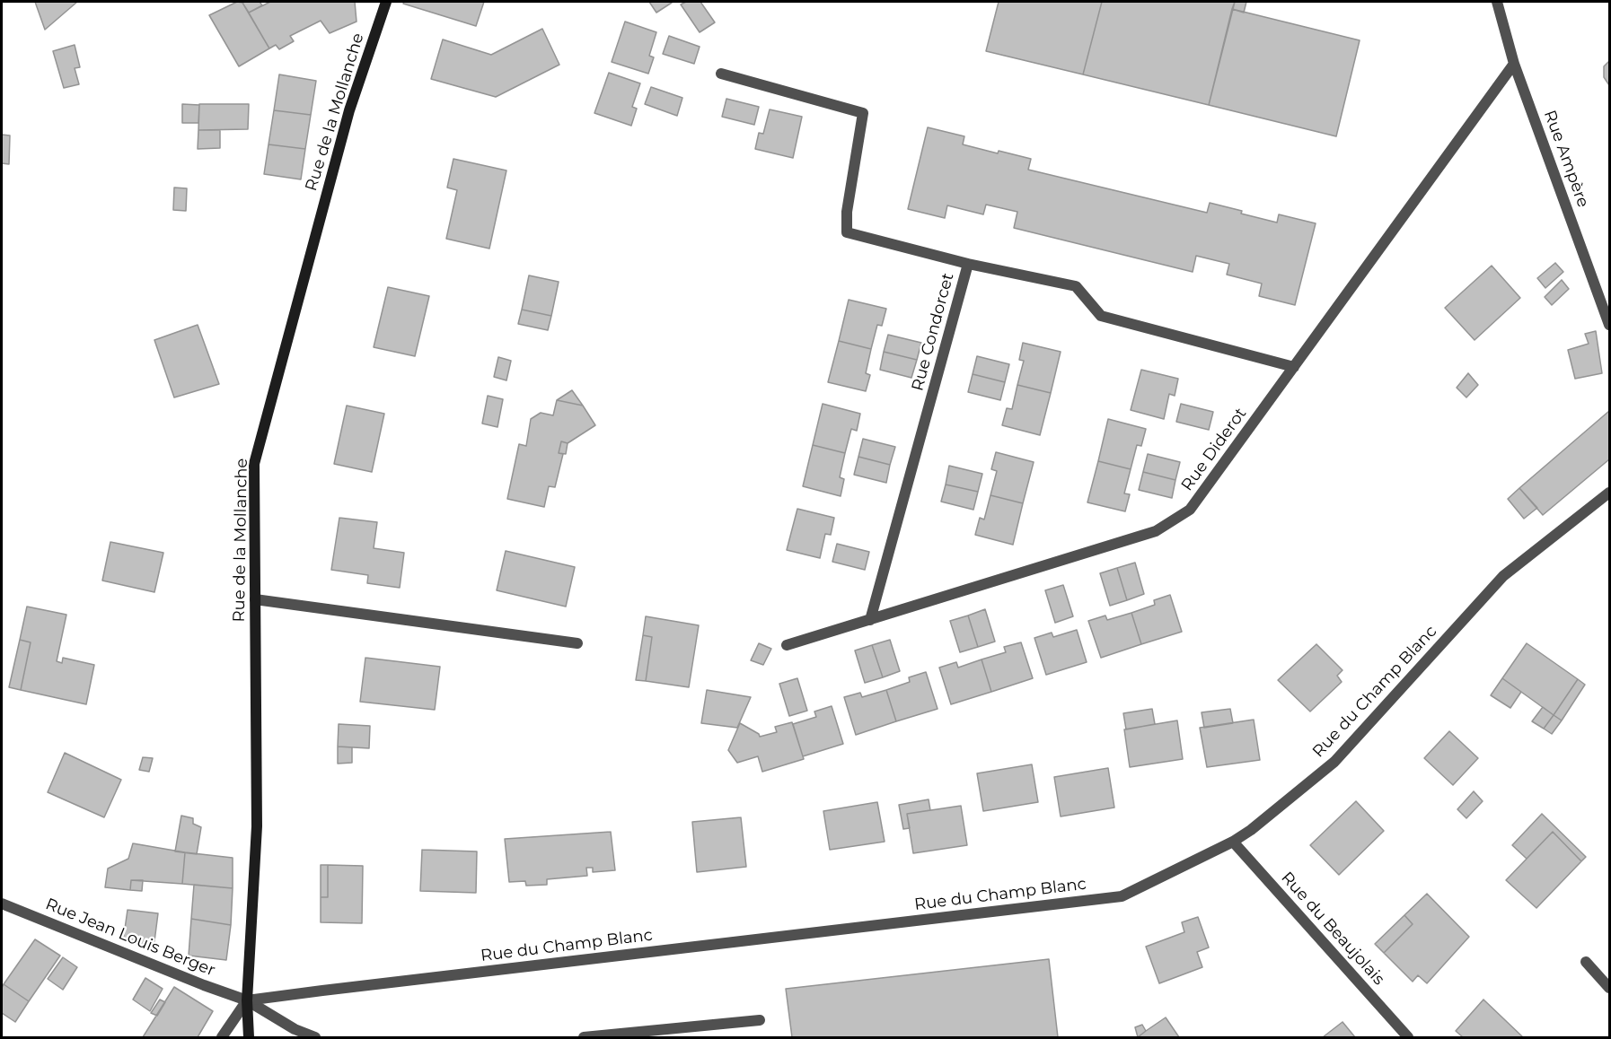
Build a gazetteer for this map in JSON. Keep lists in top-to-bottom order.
{
  "streets": {
    "main road": ["Rue de la Mollanche"],
    "street": [
      "Rue Ampère",
      "Rue Condorcet",
      "Rue Diderot",
      "Rue du Champ Blanc",
      "Rue du Beaujolais",
      "Rue Jean Louis Berger"
    ]
  },
  "crossings": [
    ["Rue de la Mollanche", "Rue du Champ Blanc"],
    ["Rue de la Mollanche", "Rue Jean Louis Berger"],
    ["Rue Ampère", "Rue Diderot"],
    ["Rue Condorcet", "Rue Diderot"],
    ["Rue du Champ Blanc", "Rue du Beaujolais"],
    ["Rue du Champ Blanc", "Rue Jean Louis Berger"]
  ]
}
